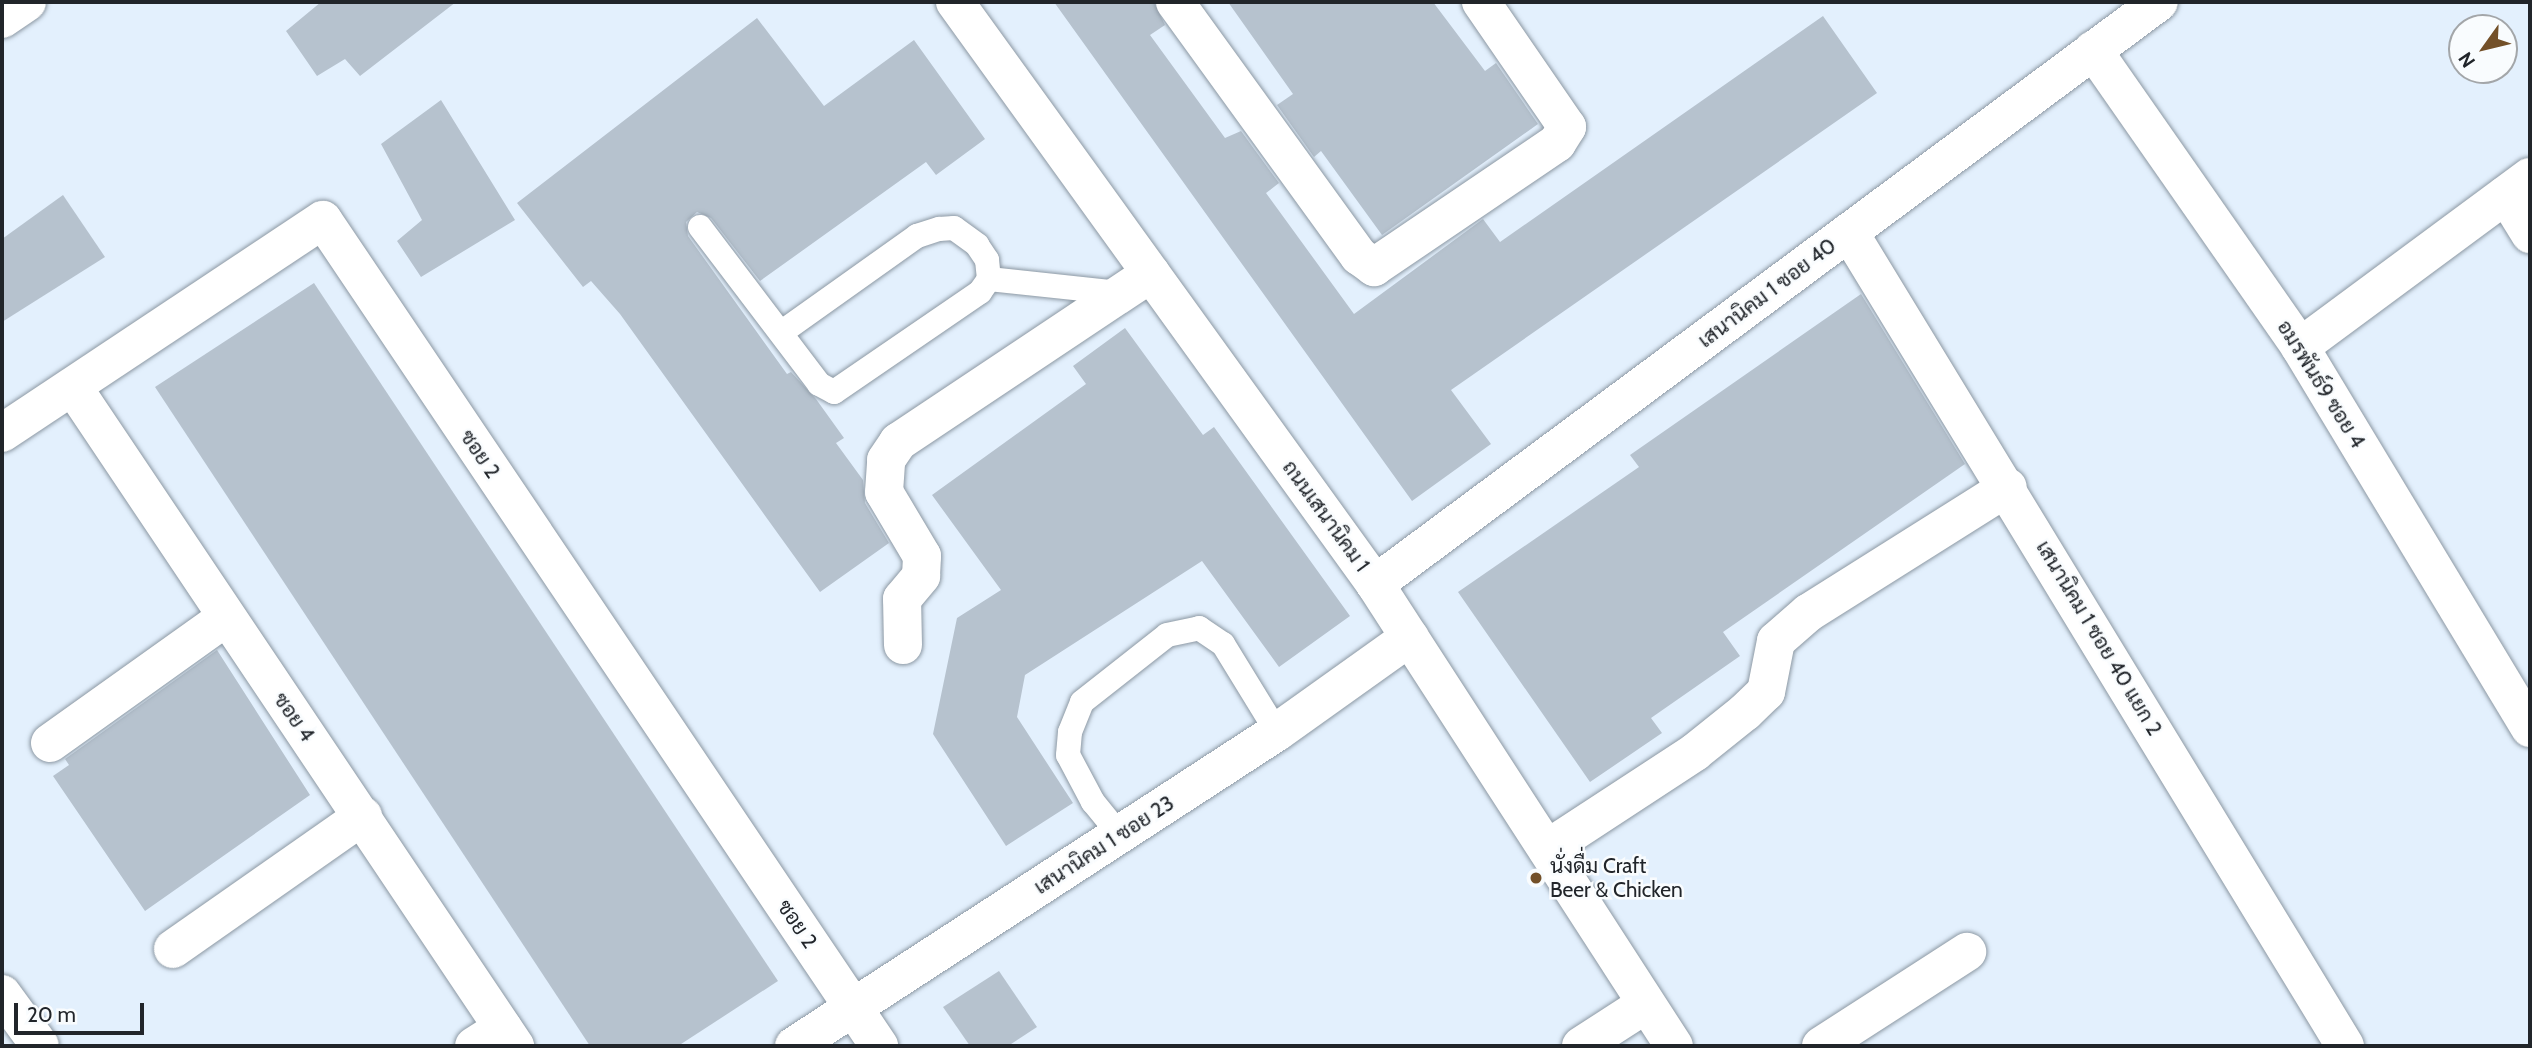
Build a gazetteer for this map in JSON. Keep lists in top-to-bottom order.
{
  "streets": {
    "street": [
      "เสนานิคม 1 ซอย 40",
      "อมรพันธ์9 ซอย 4",
      "ซอย 2",
      "ถนนเสนานิคม 1",
      "เสนานิคม 1 ซอย 40 แยก 2",
      "ซอย 4",
      "เสนานิคม 1 ซอย 23"
    ]
  },
  "crossings": [
    ["เสนานิคม 1 ซอย 40", "อมรพันธ์9 ซอย 4"],
    ["เสนานิคม 1 ซอย 40", "ถนนเสนานิคม 1"],
    ["เสนานิคม 1 ซอย 40", "เสนานิคม 1 ซอย 40 แยก 2"],
    ["ซอย 2", "ซอย 4"],
    ["ซอย 2", "เสนานิคม 1 ซอย 23"],
    ["ถนนเสนานิคม 1", "เสนานิคม 1 ซอย 23"]
  ],
  "places": ["นั่งดื่ม Craft Beer & Chicken"],
  "scale_bar": "20 m",
  "north": "bottom left"
}
